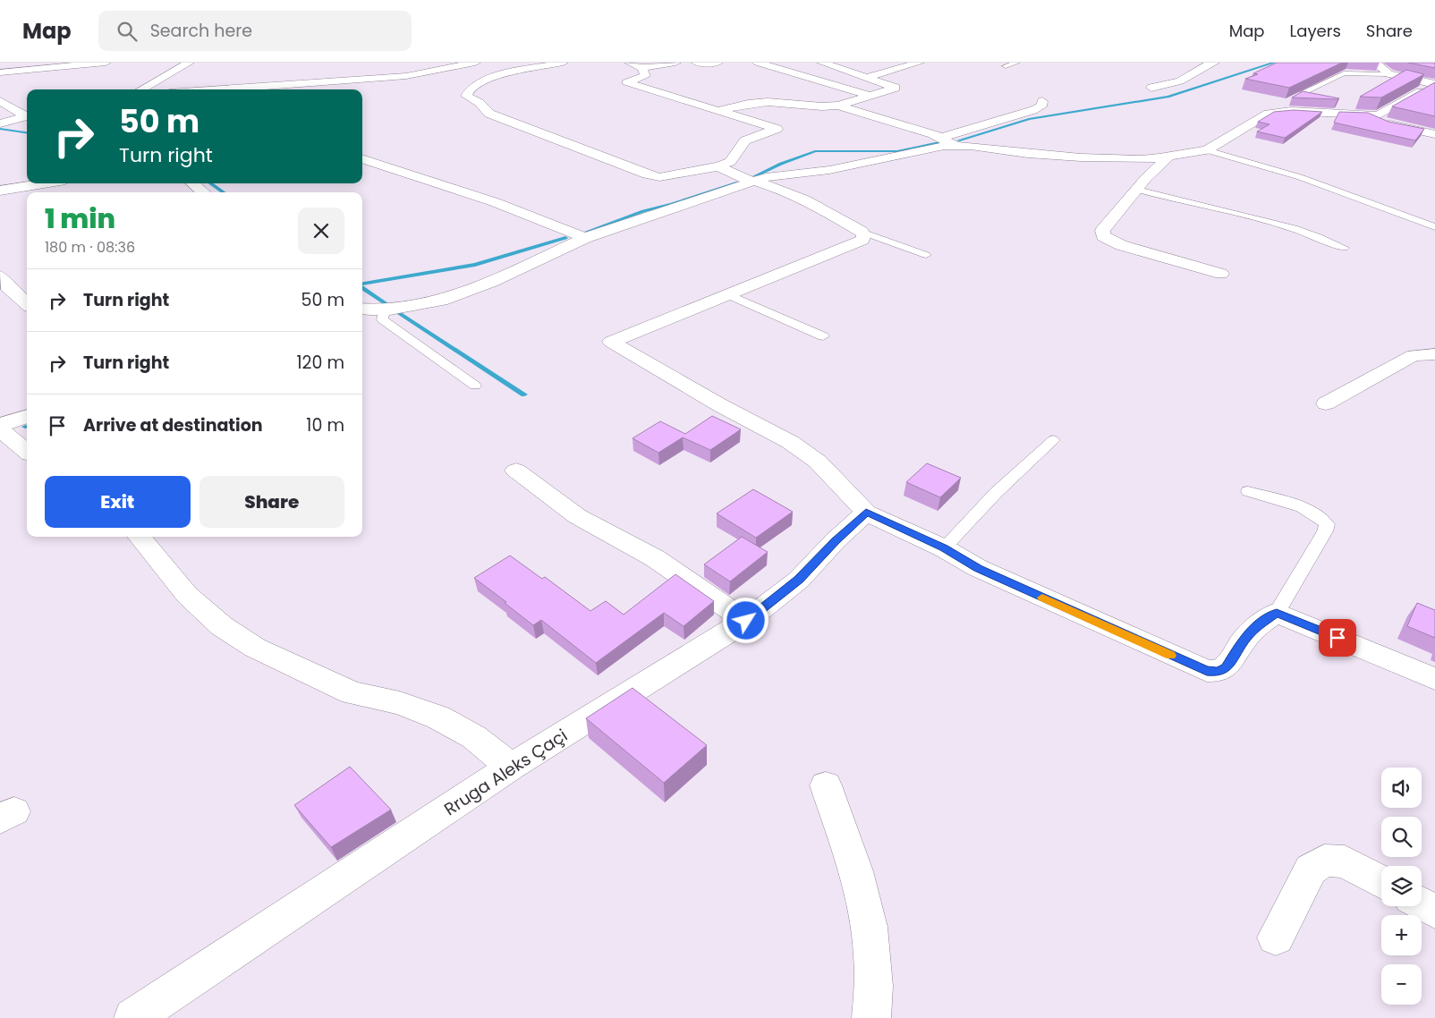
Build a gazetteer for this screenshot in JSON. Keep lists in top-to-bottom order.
{
  "streets": {
    "street": ["Rruga Aleks Çaçi"]
  },
  "page": {
    "header": "Map",
    "search": "Search here",
    "nav": ["Map", "Layers", "Share"],
    "turn": ["50 m", "Turn right"],
    "heading": ["1 min", "180 m · 08:36"],
    "list": [
      {
        "name": "Turn right",
        "value": "50 m"
      },
      {
        "name": "Turn right",
        "value": "120 m"
      },
      {
        "name": "Arrive at destination",
        "value": "10 m"
      }
    ],
    "buttons": ["Exit", "Share"],
    "map_buttons": ["+", "−"]
  }
}
